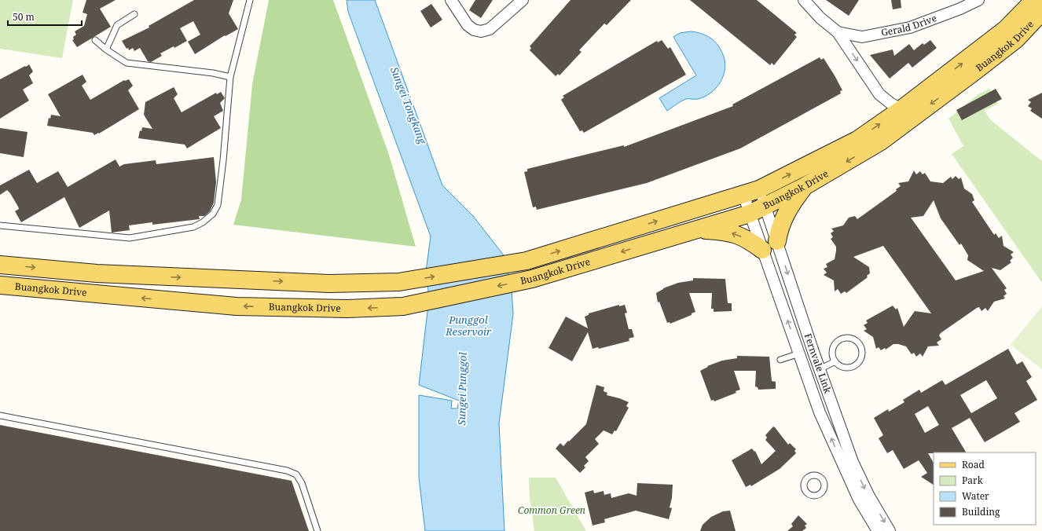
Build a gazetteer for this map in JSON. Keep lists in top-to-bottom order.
{
  "streets": {
    "main road": ["Buangkok Drive"],
    "street": ["Gerald Drive", "Fernvale Link"]
  },
  "crossings": [
    ["Gerald Drive", "Buangkok Drive"],
    ["Buangkok Drive", "Fernvale Link"]
  ],
  "water": ["Sungei Tongkang", "Punggol Reservoir", "Sungei Punggol"],
  "parks": ["Common Green"],
  "legend": [
    "Road",
    "Park",
    "Water",
    "Building"
  ],
  "scale_bar": "50 m"
}
